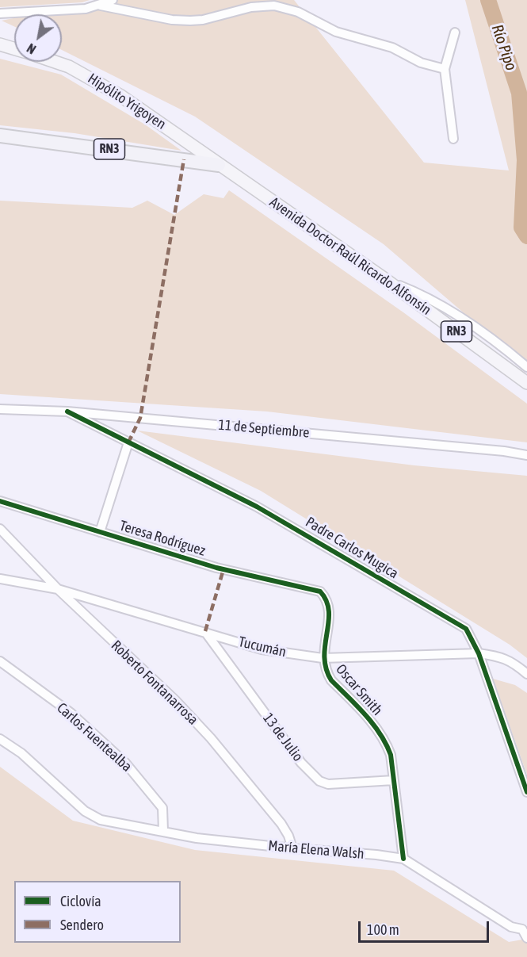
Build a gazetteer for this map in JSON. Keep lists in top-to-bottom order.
{
  "streets": {
    "highway": ["RN3"],
    "main road": ["Hipólito Yrigoyen", "Avenida Doctor Raúl Ricardo Alfonsín"],
    "street": [
      "11 de Septiembre",
      "Teresa Rodríguez",
      "Padre Carlos Mugica",
      "Tucumán",
      "Roberto Fontanarrosa",
      "Oscar Smith",
      "Carlos Fuentealba",
      "13 de Julio",
      "María Elena Walsh"
    ]
  },
  "crossings": [
    ["Hipólito Yrigoyen", "RN3"],
    ["Hipólito Yrigoyen", "Avenida Doctor Raúl Ricardo Alfonsín"],
    ["RN3", "Avenida Doctor Raúl Ricardo Alfonsín"],
    ["11 de Septiembre", "Padre Carlos Mugica"],
    ["Teresa Rodríguez", "Oscar Smith"],
    ["Padre Carlos Mugica", "Tucumán"],
    ["Tucumán", "Roberto Fontanarrosa"],
    ["Tucumán", "Oscar Smith"],
    ["Tucumán", "13 de Julio"],
    ["Roberto Fontanarrosa", "María Elena Walsh"],
    ["Oscar Smith", "13 de Julio"],
    ["Oscar Smith", "María Elena Walsh"],
    ["Carlos Fuentealba", "María Elena Walsh"]
  ],
  "water": ["Río Pipo"],
  "legend": ["Ciclovía", "Sendero"],
  "scale_bar": "100 m",
  "north": "bottom left"
}
